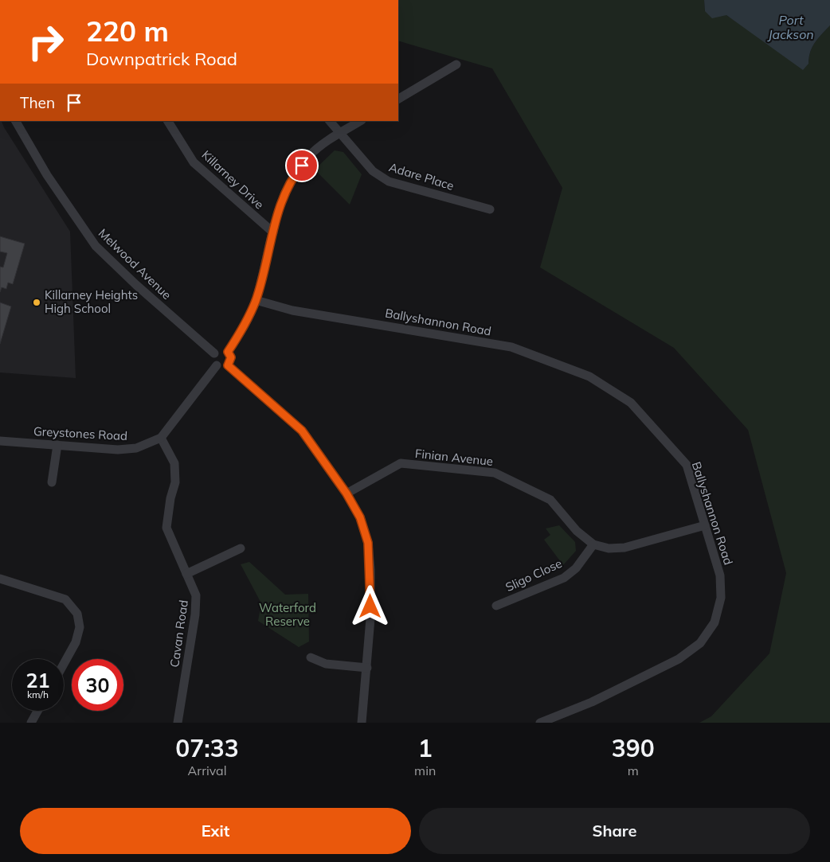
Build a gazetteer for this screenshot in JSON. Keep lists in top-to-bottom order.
{
  "streets": {
    "street": [
      "Adare Place",
      "Killarney Drive",
      "Melwood Avenue",
      "Ballyshannon Road",
      "Greystones Road",
      "Finian Avenue",
      "Sligo Close",
      "Cavan Road"
    ]
  },
  "crossings": [
    ["Melwood Avenue", "Greystones Road"],
    ["Ballyshannon Road", "Finian Avenue"],
    ["Greystones Road", "Cavan Road"],
    ["Finian Avenue", "Sligo Close"]
  ],
  "water": ["Port Jackson"],
  "parks": ["Waterford Reserve"],
  "places": ["Killarney Heights High School"],
  "page": {
    "turn": ["220 m", "Downpatrick Road"],
    "then": "Then",
    "speed": "21 km/h",
    "limit": "30",
    "eta": [
      "07:33",
      "Arrival",
      "1",
      "min",
      "390",
      "m"
    ],
    "buttons": ["Exit", "Share"]
  }
}
